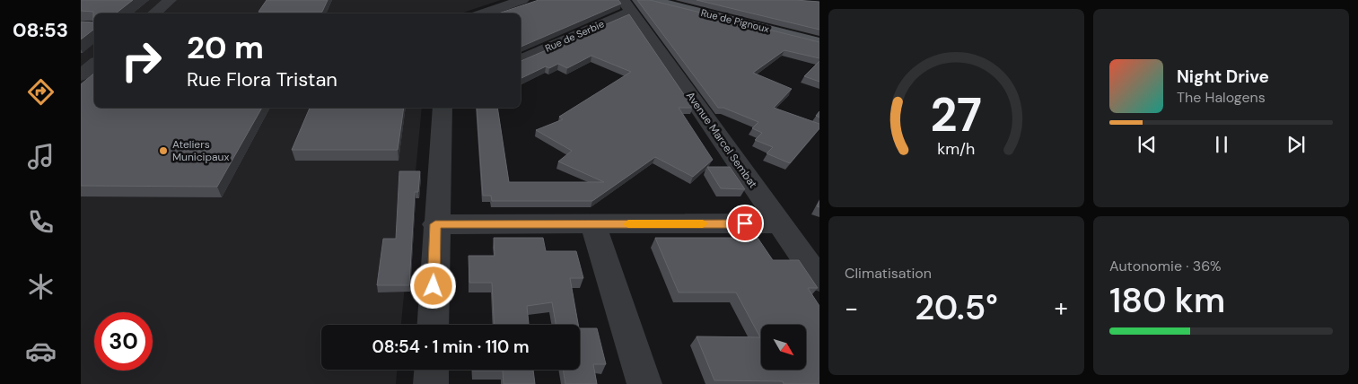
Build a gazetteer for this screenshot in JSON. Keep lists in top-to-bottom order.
{
  "streets": {
    "main road": ["Rue de Pignoux"],
    "street": ["Rue de Serbie", "Avenue Marcel Sembat"]
  },
  "crossings": [
    ["Rue de Serbie", "Avenue Marcel Sembat"]
  ],
  "places": ["Ateliers Municipaux"],
  "north": "bottom right",
  "page": {
    "tabs": "08:53",
    "turn": ["20 m", "Rue Flora Tristan"],
    "song": ["Night Drive", "The Halogens"],
    "tile": [
      "Climatisation",
      ["Autonomie · 36%", "180 km"]
    ],
    "heat": ["−", "20.5°", "+"],
    "limit": "30",
    "trip": "08:54 · 1 min · 110 m",
    "gauge": ["27", "km/h"]
  }
}
